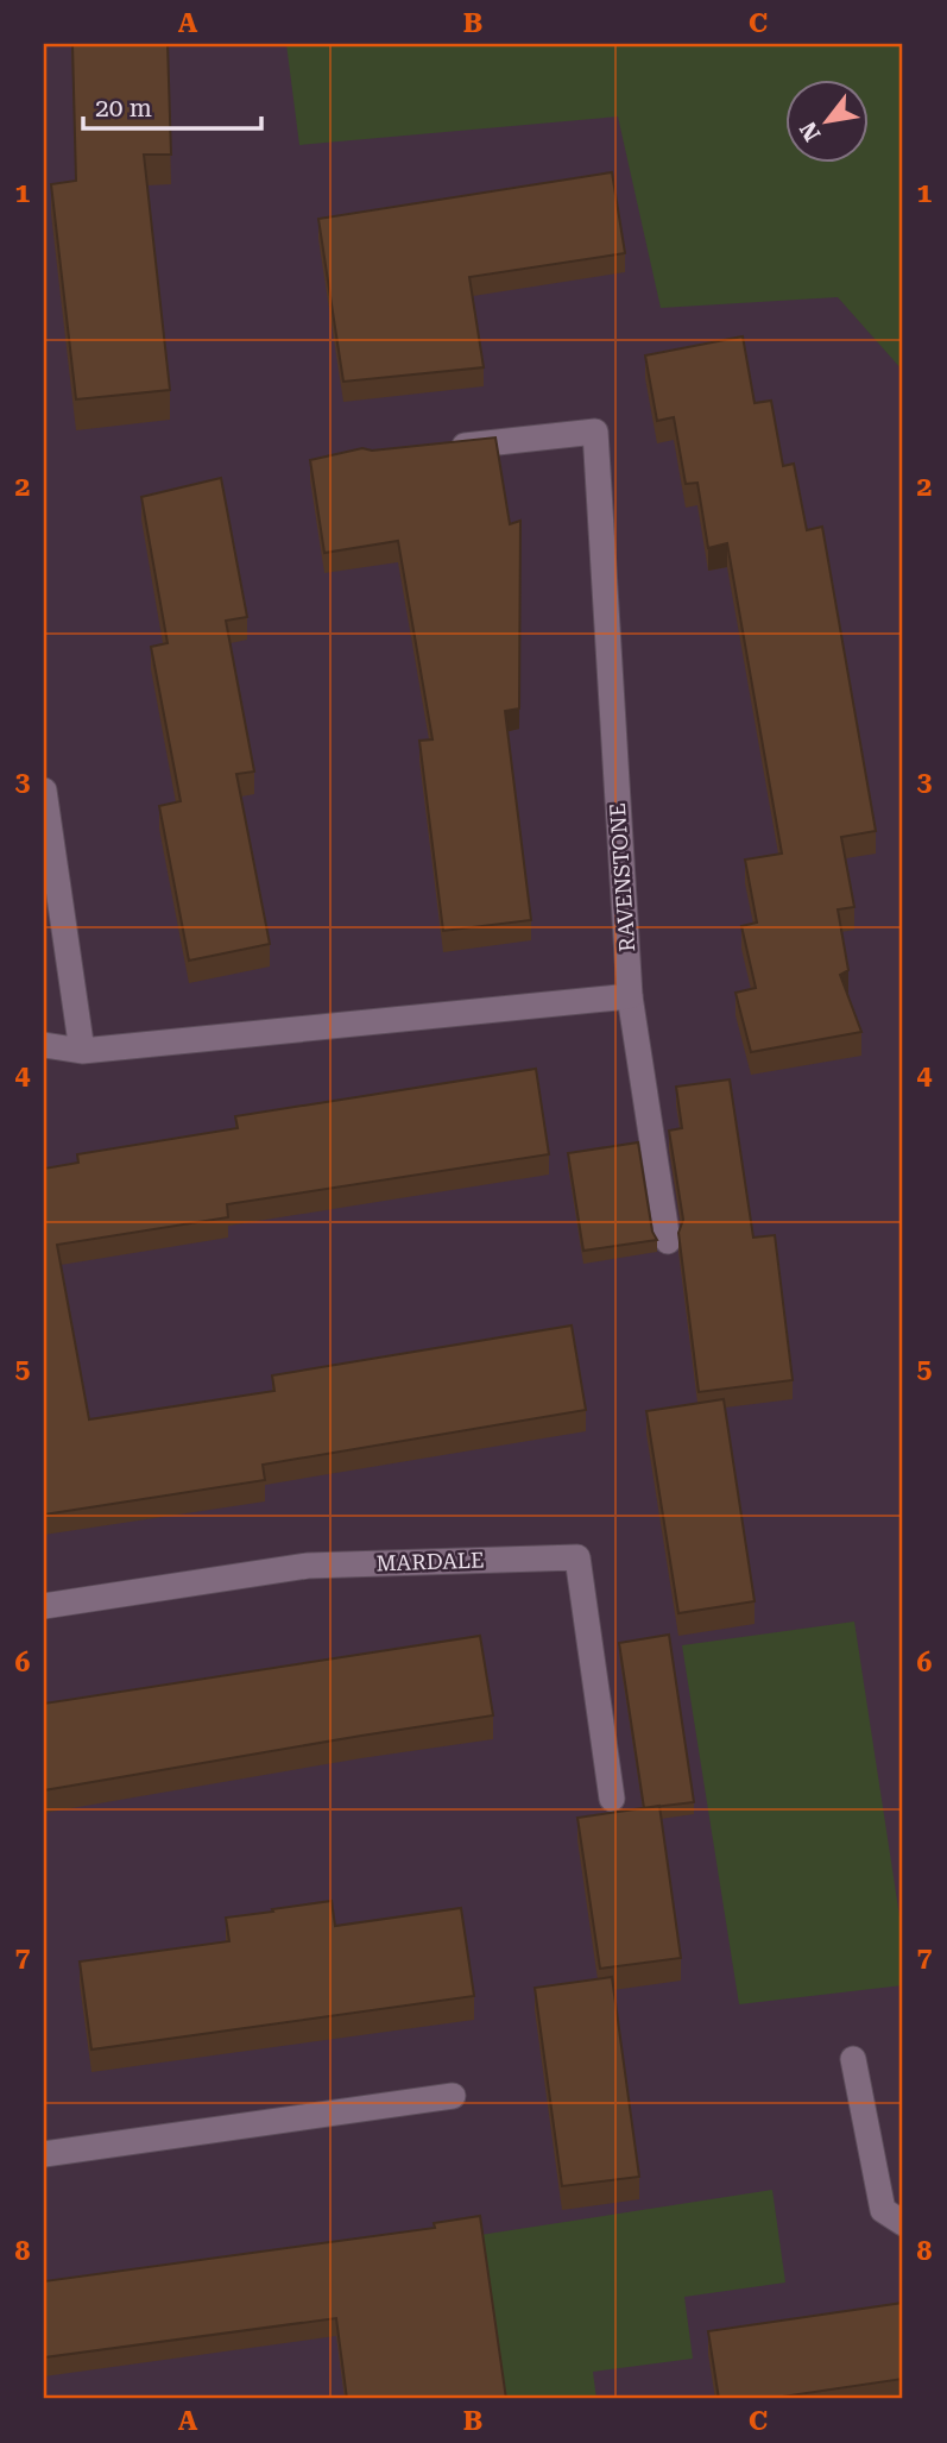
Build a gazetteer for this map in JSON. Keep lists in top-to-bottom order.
{
  "streets": {
    "street": ["RAVENSTONE", "MARDALE"]
  },
  "scale_bar": "20 m",
  "north": "bottom left",
  "grid": {
    "columns": ["A", "B", "C"],
    "rows": [
      "1",
      "2",
      "3",
      "4",
      "5",
      "6",
      "7",
      "8"
    ]
  }
}
